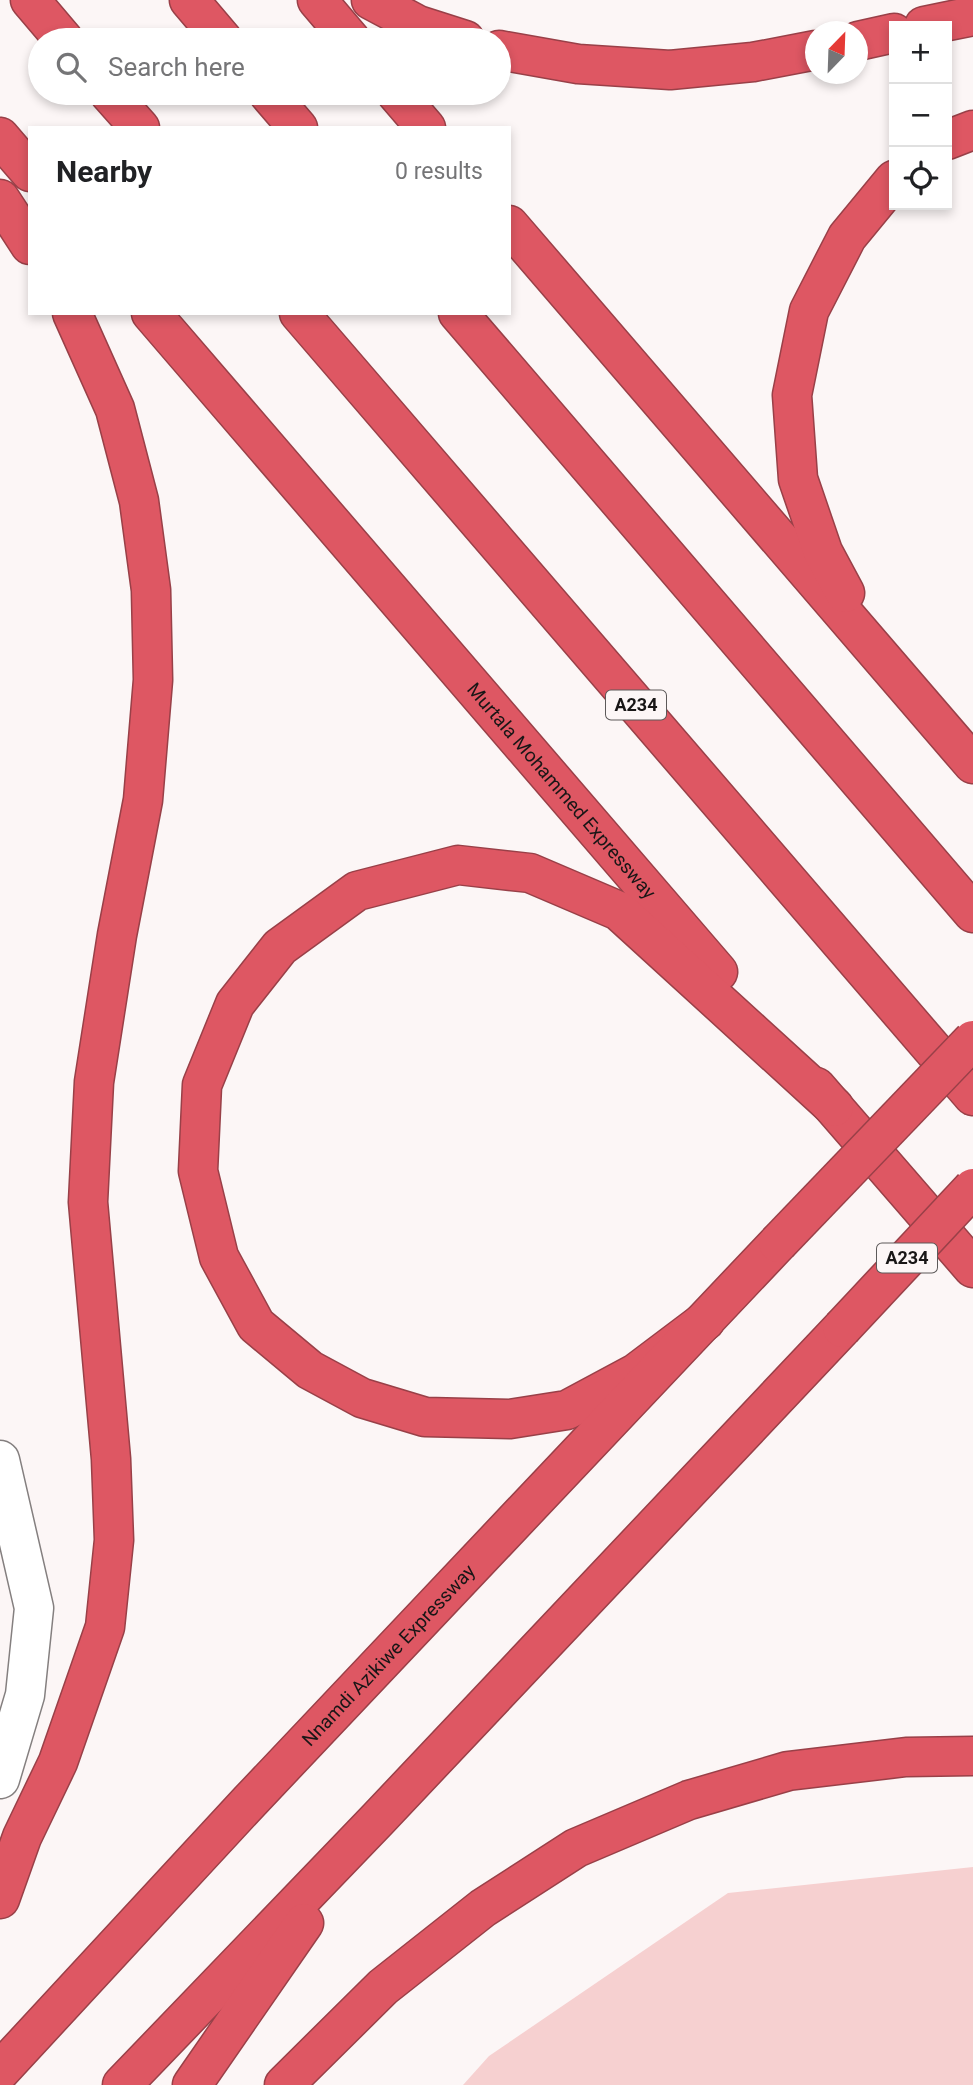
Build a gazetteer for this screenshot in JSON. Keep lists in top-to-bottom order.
{
  "streets": {
    "highway": ["A234", "Murtala Mohammed Expressway", "Nnamdi Azikiwe Expressway"]
  },
  "north": "top right",
  "page": {
    "map_buttons": ["+", "−"],
    "search": "Search here",
    "heading": ["Nearby", "0 results"]
  }
}
